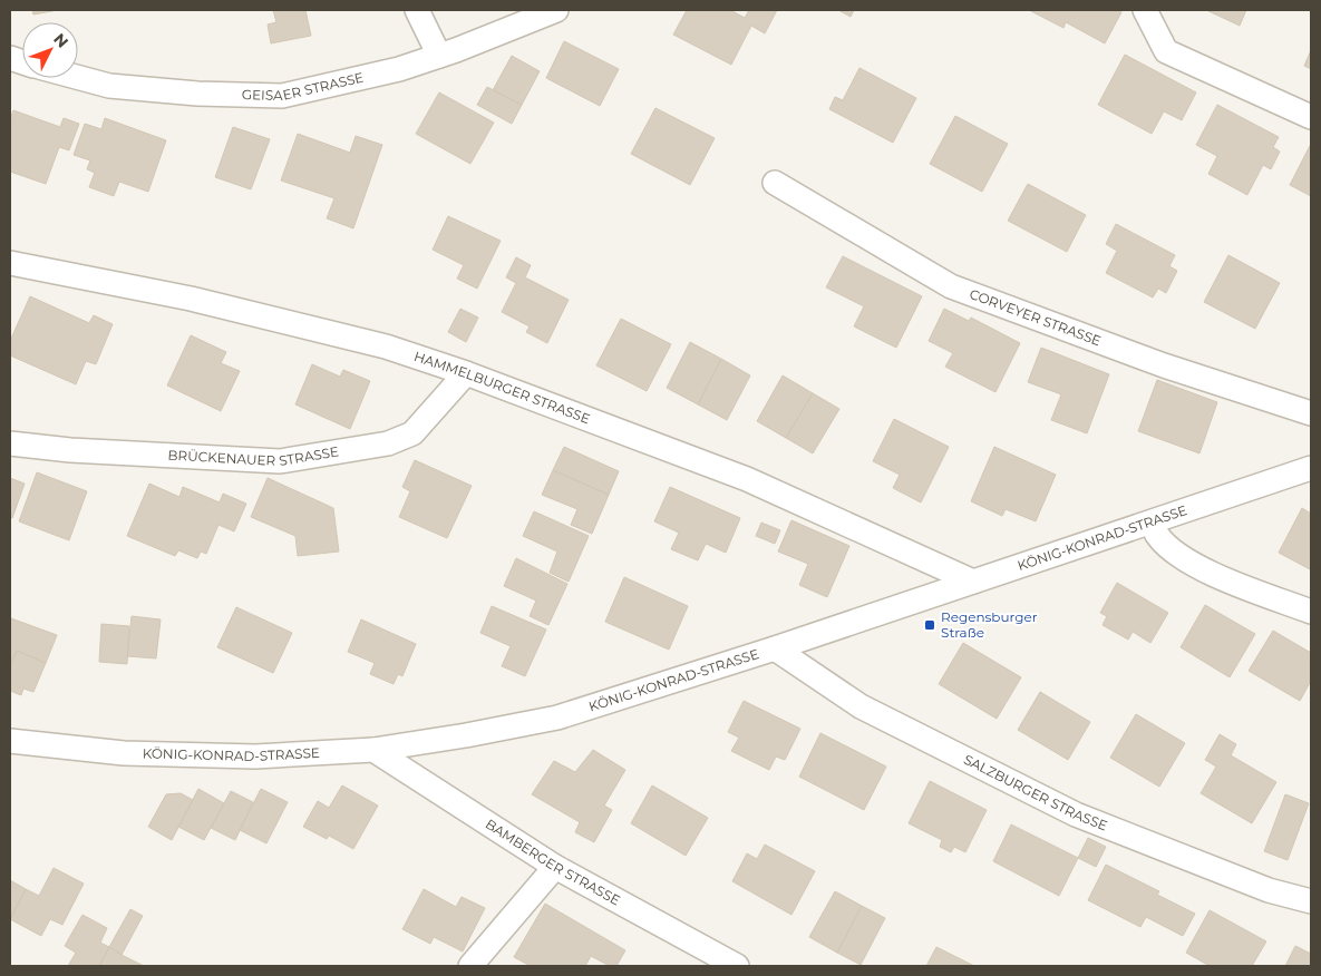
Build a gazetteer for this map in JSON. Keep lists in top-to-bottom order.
{
  "streets": {
    "street": [
      "GEISAER STRASSE",
      "CORVEYER STRASSE",
      "HAMMELBURGER STRASSE",
      "BRÜCKENAUER STRASSE",
      "KÖNIG-KONRAD-STRASSE",
      "SALZBURGER STRASSE",
      "BAMBERGER STRASSE"
    ]
  },
  "crossings": [
    ["HAMMELBURGER STRASSE", "BRÜCKENAUER STRASSE"],
    ["HAMMELBURGER STRASSE", "KÖNIG-KONRAD-STRASSE"],
    ["KÖNIG-KONRAD-STRASSE", "SALZBURGER STRASSE"],
    ["KÖNIG-KONRAD-STRASSE", "BAMBERGER STRASSE"]
  ],
  "places": {
    "transit": ["Regensburger Straße"]
  },
  "north": "top right"
}
